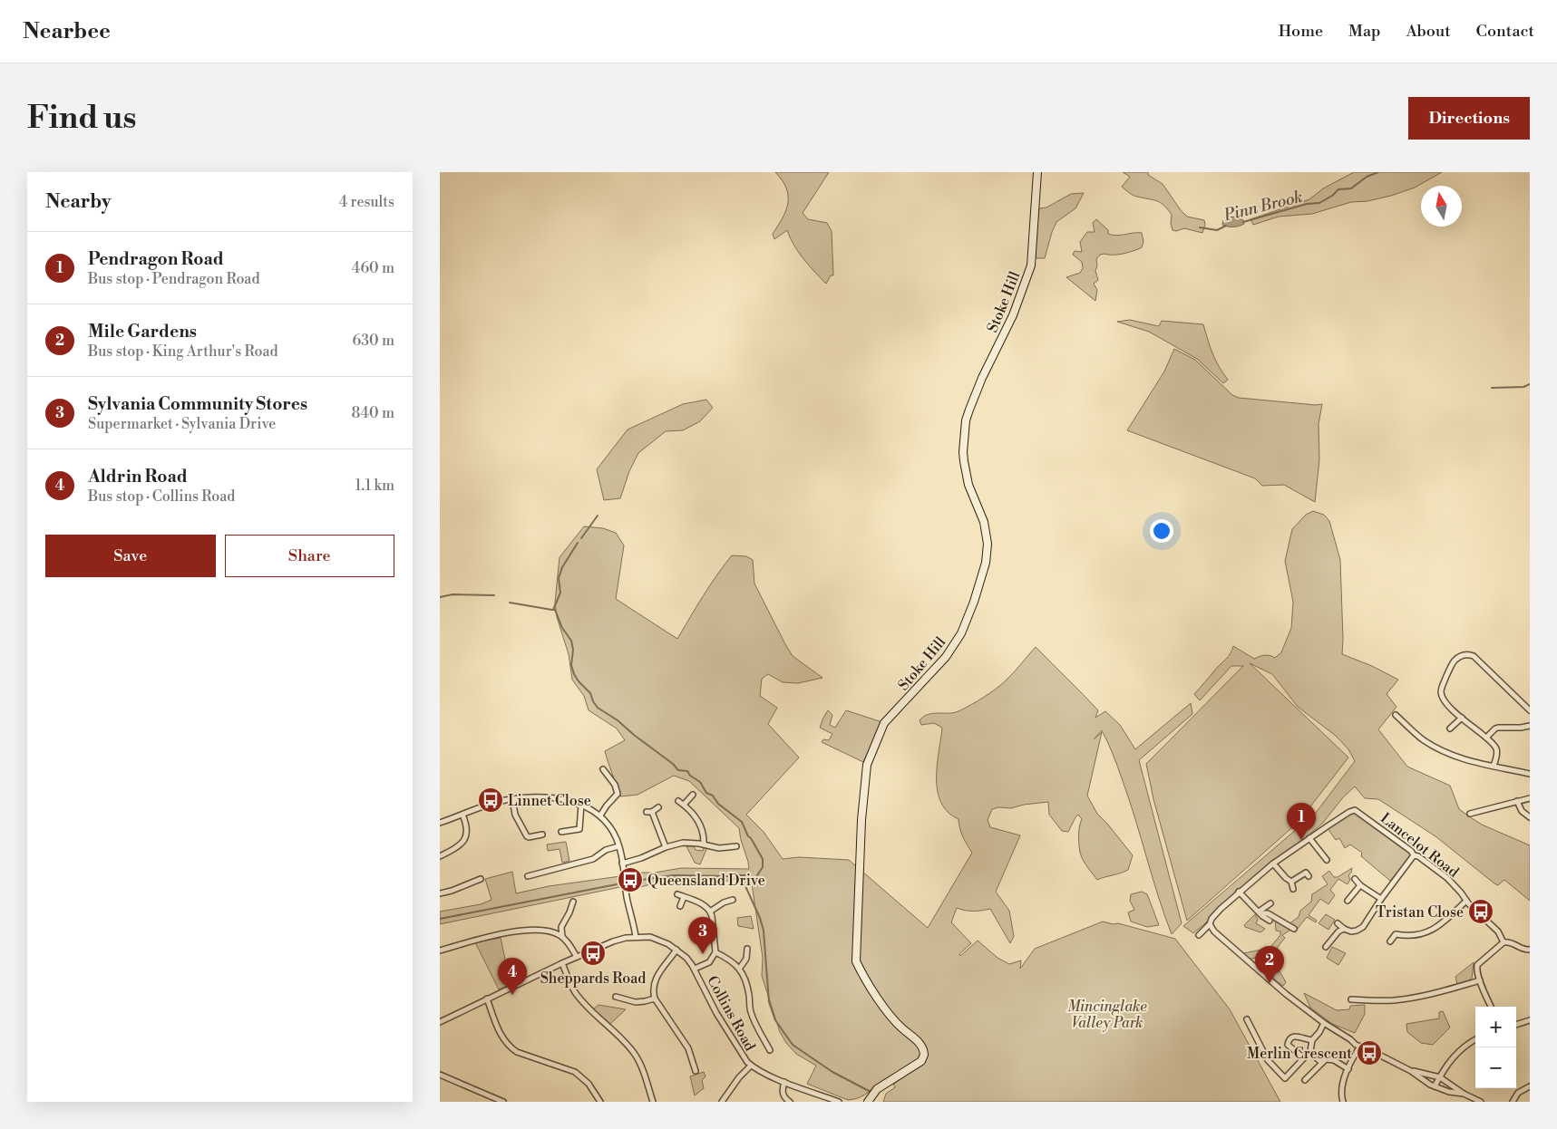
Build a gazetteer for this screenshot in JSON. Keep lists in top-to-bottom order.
{
  "streets": {
    "street": ["Stoke Hill", "Lancelot Road", "Collins Road"]
  },
  "water": ["Pinn Brook"],
  "parks": ["Mincinglake Valley Park"],
  "places": {
    "bus stop": [
      "Linnet Close",
      "Queensland Drive",
      "Tristan Close",
      "Sheppards Road",
      "Merlin Crescent"
    ]
  },
  "north": "top",
  "page": {
    "header": "Nearbee",
    "nav": [
      "Home",
      "Map",
      "About",
      "Contact"
    ],
    "buttons": [
      "Directions",
      ["Save", "Share"]
    ],
    "title": "Find us",
    "heading": ["Nearby", "4 results"],
    "list": [
      {
        "mark": "1",
        "name": "Pendragon Road",
        "note": "Bus stop · Pendragon Road",
        "value": "460 m"
      },
      {
        "mark": "2",
        "name": "Mile Gardens",
        "note": "Bus stop · King Arthur's Road",
        "value": "630 m"
      },
      {
        "mark": "3",
        "name": "Sylvania Community Stores",
        "note": "Supermarket · Sylvania Drive",
        "value": "840 m"
      },
      {
        "mark": "4",
        "name": "Aldrin Road",
        "note": "Bus stop · Collins Road",
        "value": "1.1 km"
      }
    ],
    "pins": [
      "1",
      "3",
      "2",
      "4"
    ],
    "map_buttons": ["+", "−"]
  }
}
